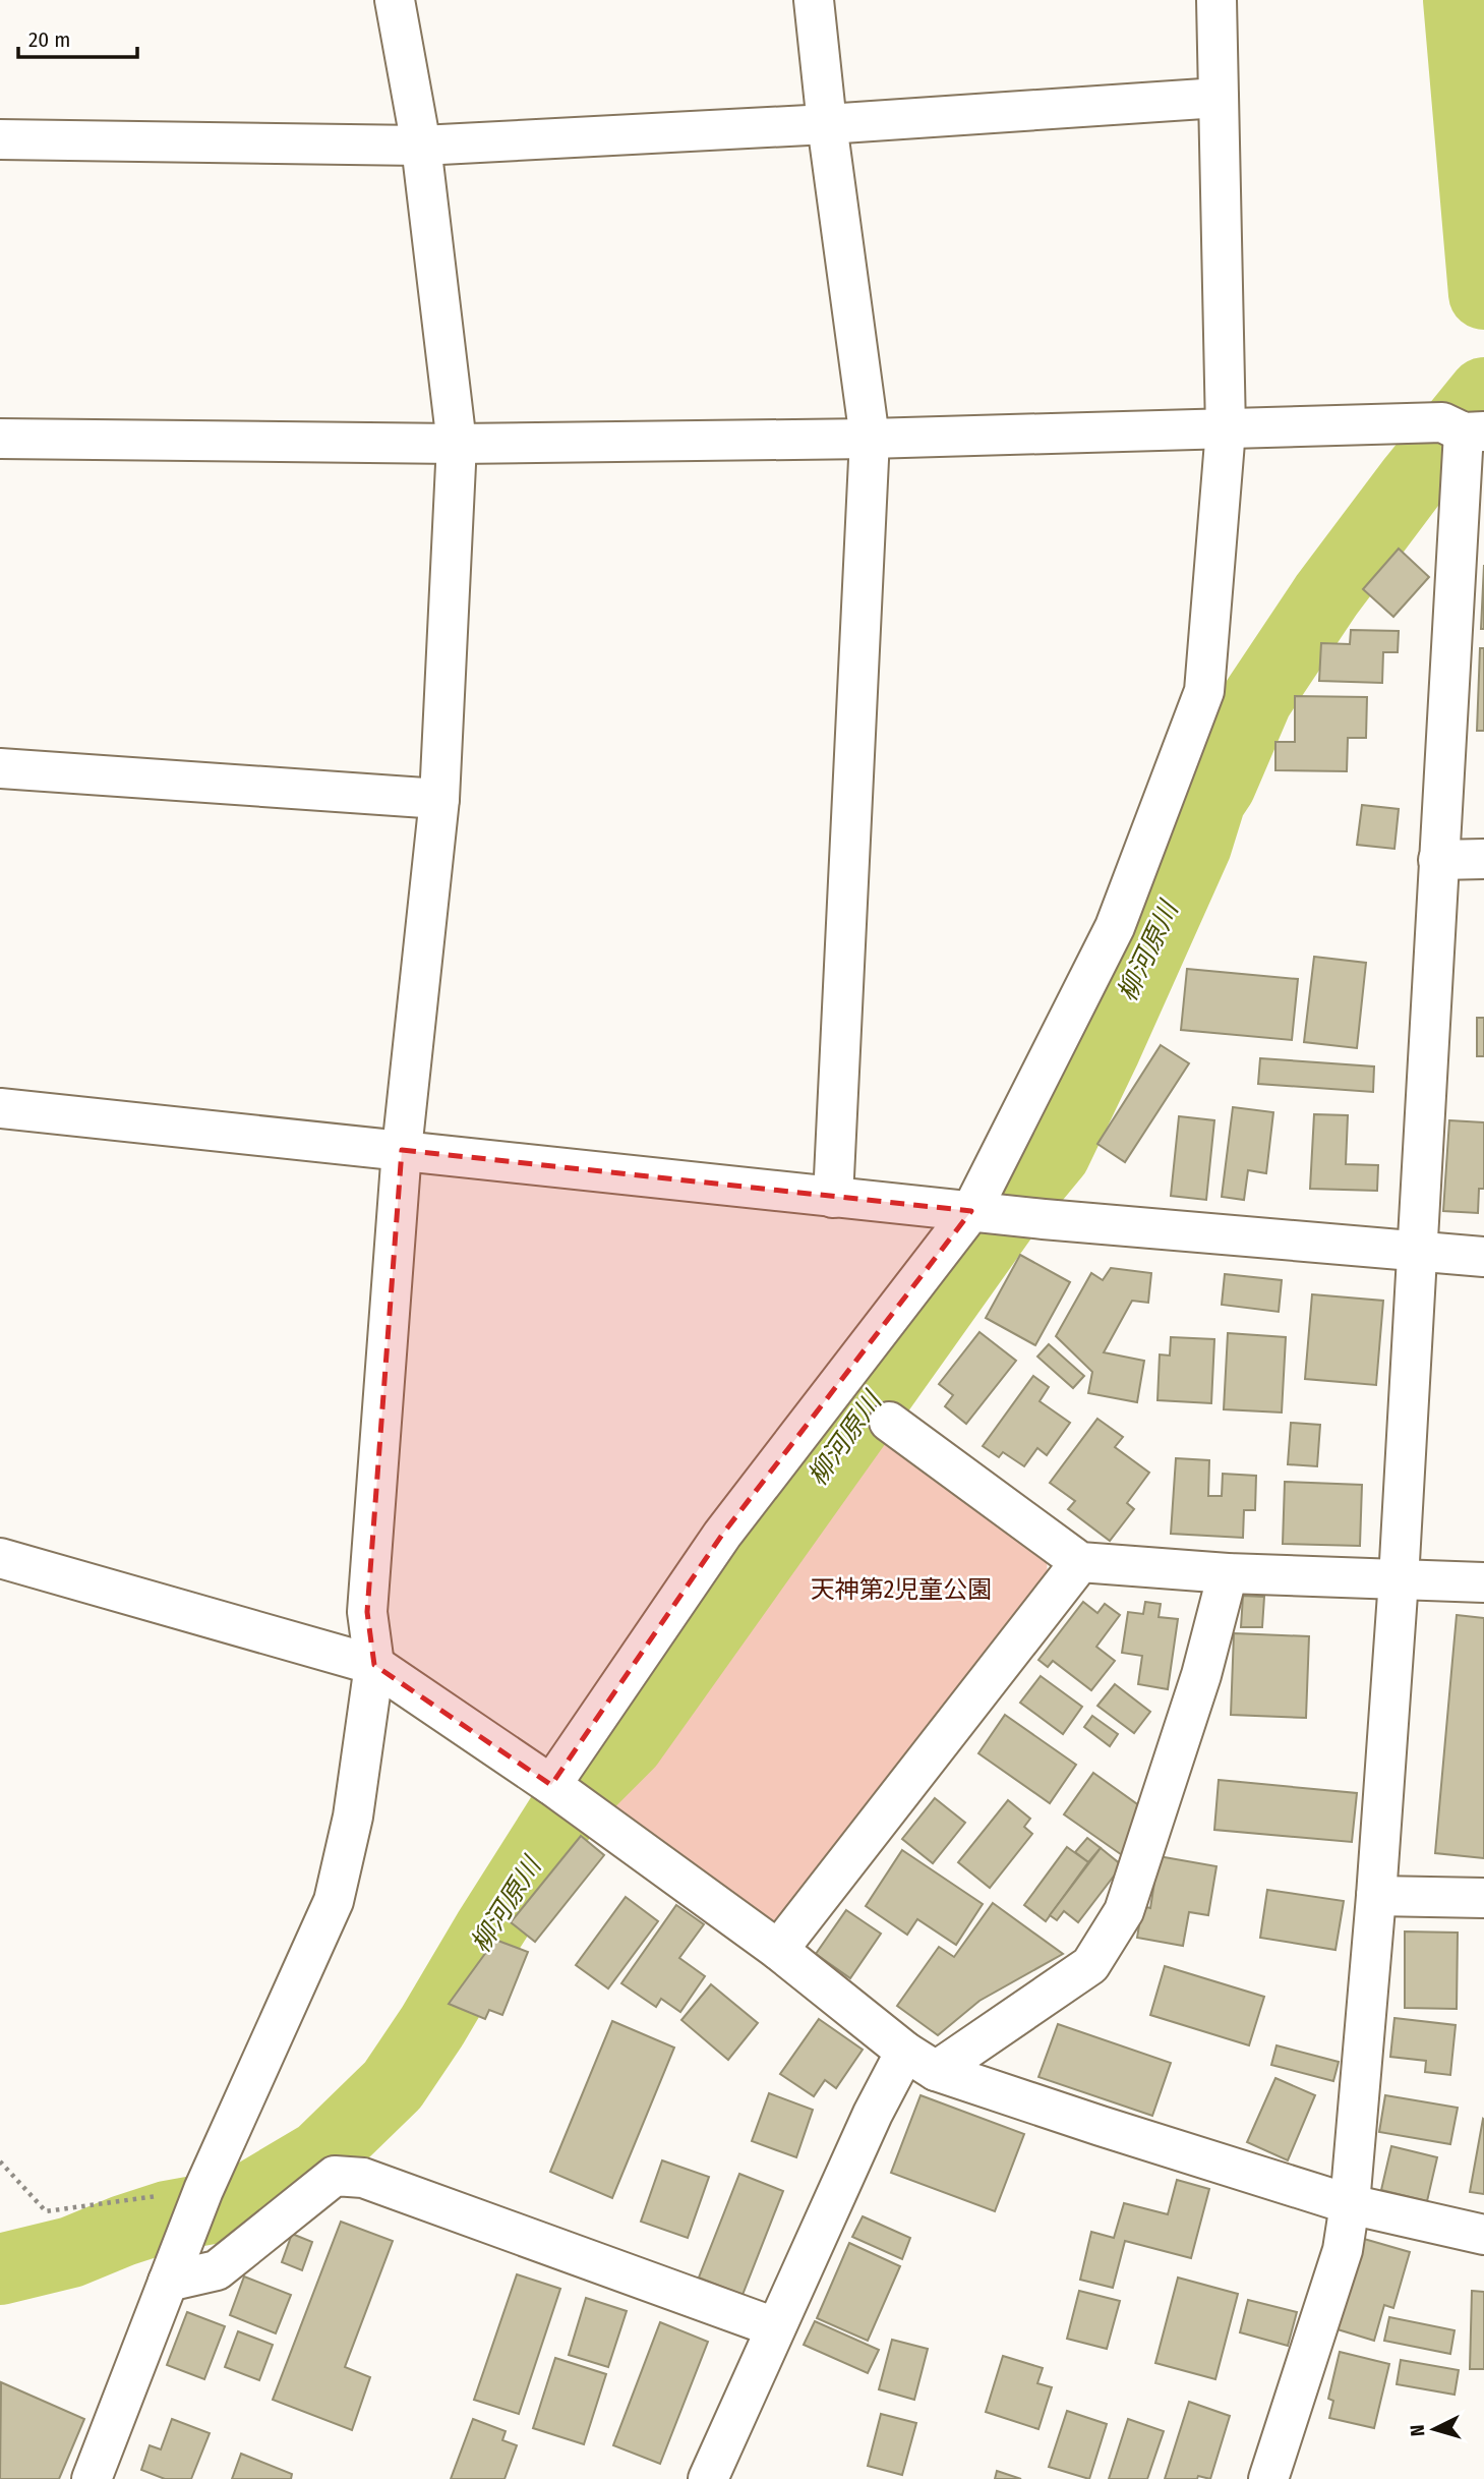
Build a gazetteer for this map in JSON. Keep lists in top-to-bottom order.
{
  "water": ["柳河原川"],
  "parks": ["天神第2児童公園"],
  "scale_bar": "20 m",
  "north": "left"
}
